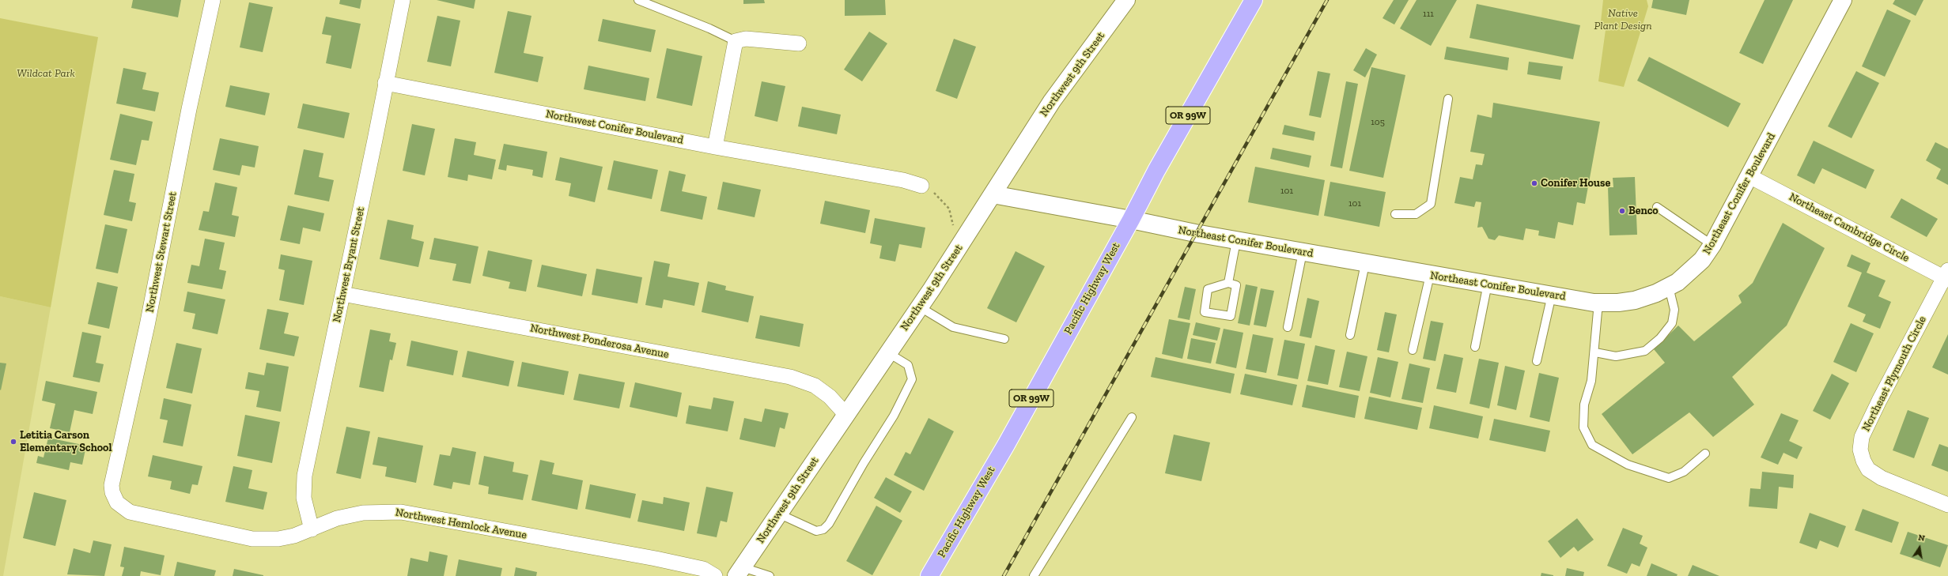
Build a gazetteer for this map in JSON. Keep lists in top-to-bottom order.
{
  "streets": {
    "highway": ["OR 99W", "Pacific Highway West"],
    "street": [
      "Northwest 9th Street",
      "Northwest Conifer Boulevard",
      "Northeast Conifer Boulevard",
      "Northeast Cambridge Circle",
      "Northwest Stewart Street",
      "Northwest Bryant Street",
      "Northwest Ponderosa Avenue",
      "Northeast Plymouth Circle",
      "Northwest Hemlock Avenue"
    ]
  },
  "crossings": [
    ["Northwest 9th Street", "Northeast Conifer Boulevard"],
    ["Northwest 9th Street", "Northwest Ponderosa Avenue"],
    ["Northwest Conifer Boulevard", "Northwest Bryant Street"],
    ["Northeast Conifer Boulevard", "Northeast Cambridge Circle"],
    ["Northeast Conifer Boulevard", "Pacific Highway West"],
    ["Northeast Cambridge Circle", "Northeast Plymouth Circle"],
    ["Northwest Stewart Street", "Northwest Hemlock Avenue"],
    ["Northwest Bryant Street", "Northwest Ponderosa Avenue"],
    ["Northwest Bryant Street", "Northwest Hemlock Avenue"]
  ],
  "parks": ["Native Plant Design", "Wildcat Park"],
  "places": ["Conifer House", "Benco", "Letitia Carson Elementary School"],
  "house_numbers": [
    "111",
    "105",
    "101",
    "101"
  ],
  "north": "top"
}
